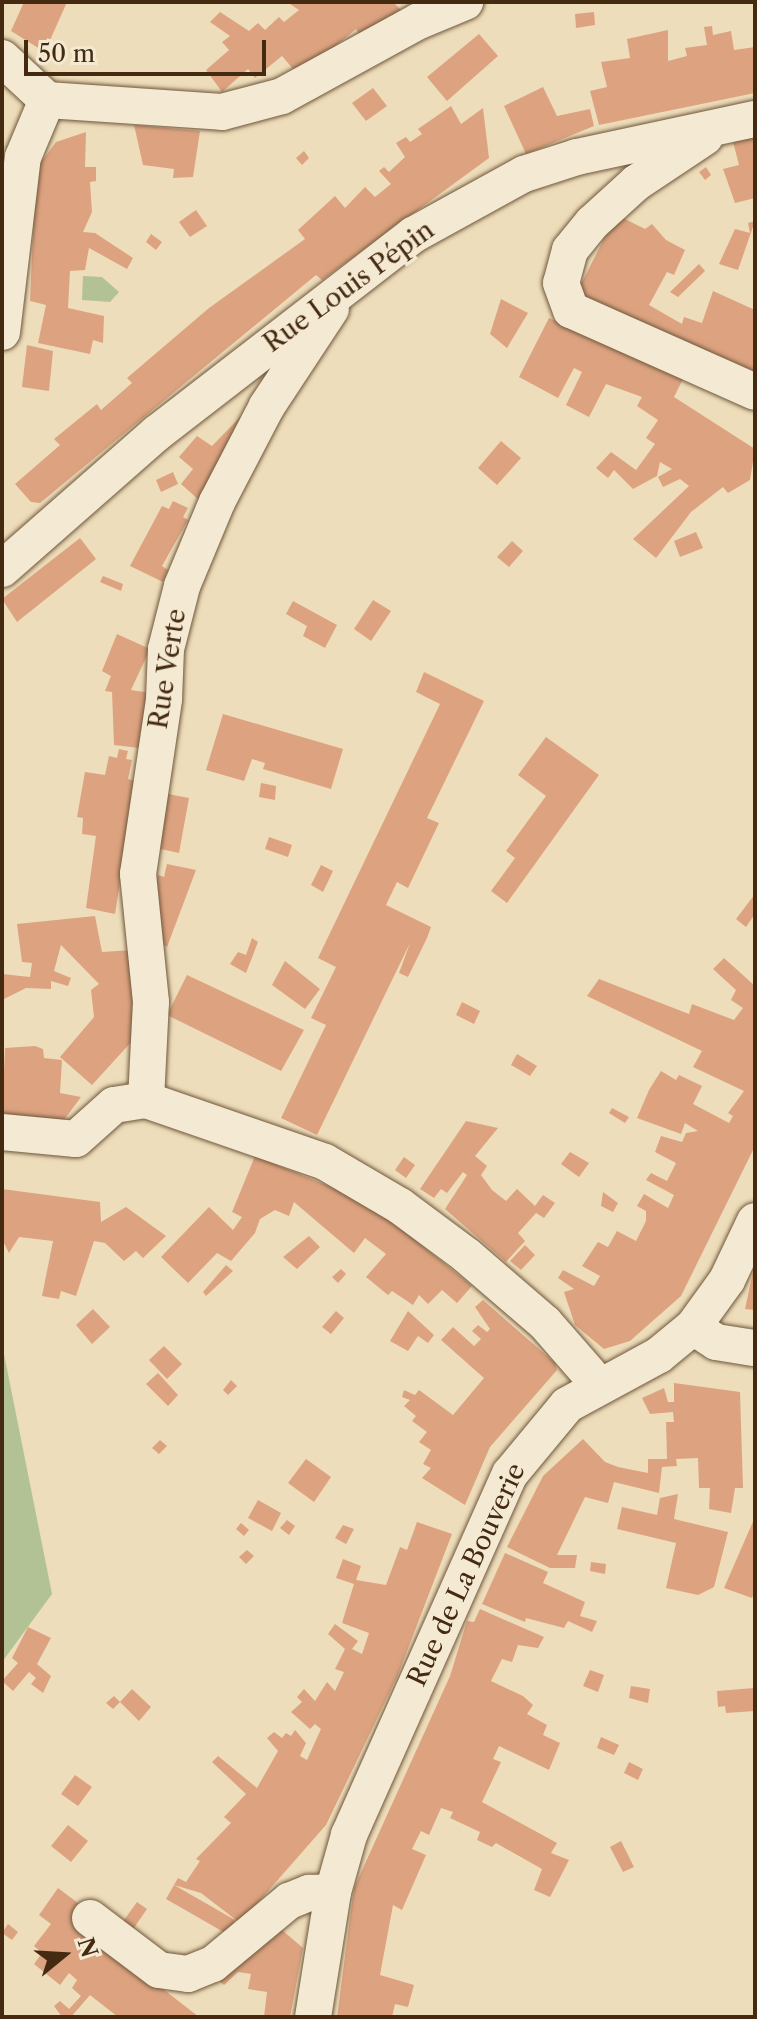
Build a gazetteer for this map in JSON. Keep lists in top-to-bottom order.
{
  "streets": {
    "street": ["Rue Louis Pépin", "Rue Verte", "Rue de La Bouverie"]
  },
  "crossings": [
    ["Rue Louis Pépin", "Rue Verte"]
  ],
  "scale_bar": "50 m",
  "north": "right"
}
